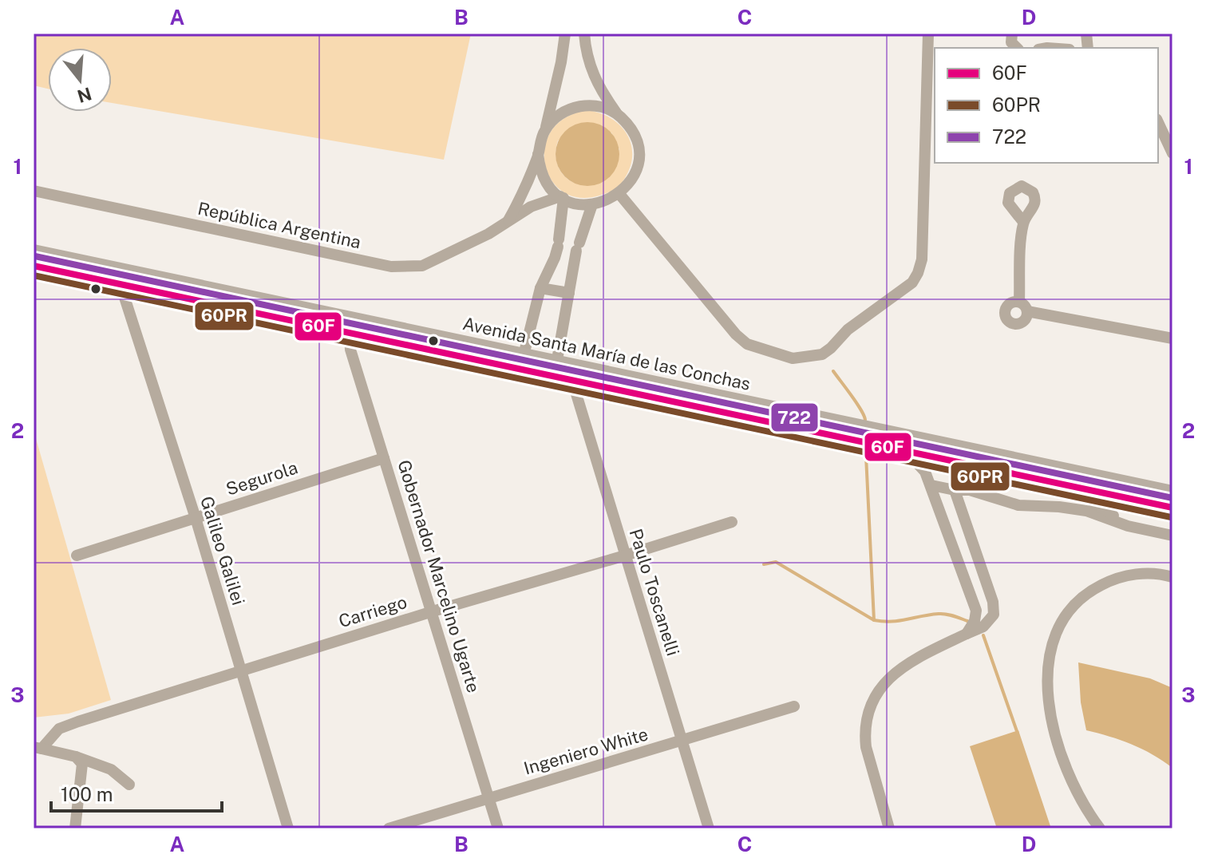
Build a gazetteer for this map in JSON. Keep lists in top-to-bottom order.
{
  "streets": {
    "main road": ["Avenida Santa María de las Conchas"],
    "street": [
      "República Argentina",
      "Segurola",
      "Galileo Galilei",
      "Gobernador Marcelino Ugarte",
      "Paulo Toscanelli",
      "Carriego",
      "Ingeniero White"
    ]
  },
  "crossings": [
    ["Avenida Santa María de las Conchas", "Galileo Galilei"],
    ["Avenida Santa María de las Conchas", "Gobernador Marcelino Ugarte"],
    ["Avenida Santa María de las Conchas", "Paulo Toscanelli"],
    ["Segurola", "Galileo Galilei"],
    ["Segurola", "Gobernador Marcelino Ugarte"],
    ["Galileo Galilei", "Carriego"],
    ["Gobernador Marcelino Ugarte", "Carriego"],
    ["Gobernador Marcelino Ugarte", "Ingeniero White"],
    ["Paulo Toscanelli", "Carriego"],
    ["Paulo Toscanelli", "Ingeniero White"]
  ],
  "lines": ["transit line 722", "transit line 60F", "transit line 60PR"],
  "legend": ["60F", "60PR", "722"],
  "scale_bar": "100 m",
  "north": "bottom",
  "grid": {
    "columns": [
      "A",
      "B",
      "C",
      "D"
    ],
    "rows": ["1", "2", "3"]
  }
}
